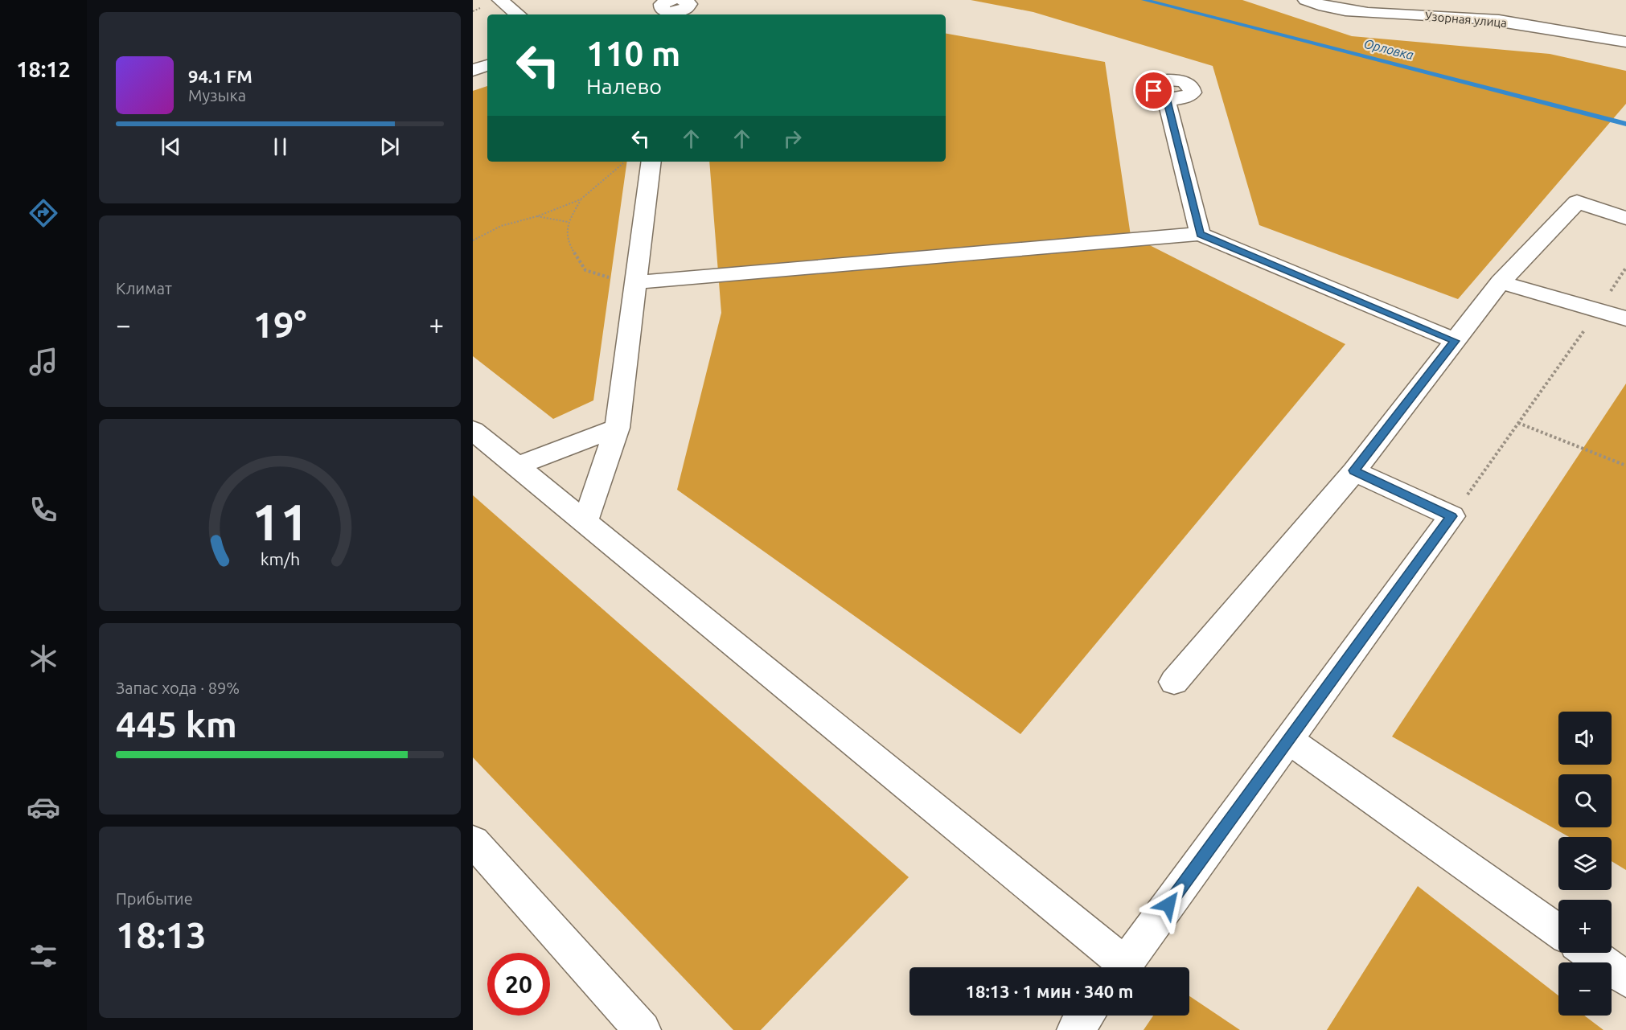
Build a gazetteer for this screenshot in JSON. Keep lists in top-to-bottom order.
{
  "streets": {
    "street": ["Узорная улица"]
  },
  "water": ["Орловка"],
  "page": {
    "tabs": "18:12",
    "turn": ["110 m", "Налево"],
    "song": ["94.1 FM", "Музыка"],
    "tile": [
      "Климат",
      ["Запас хода · 89%", "445 km"],
      ["Прибытие", "18:13"]
    ],
    "heat": ["−", "19°", "+"],
    "map_buttons": ["+", "−"],
    "limit": "20",
    "trip": "18:13 · 1 мин · 340 m",
    "gauge": ["11", "km/h"]
  }
}
